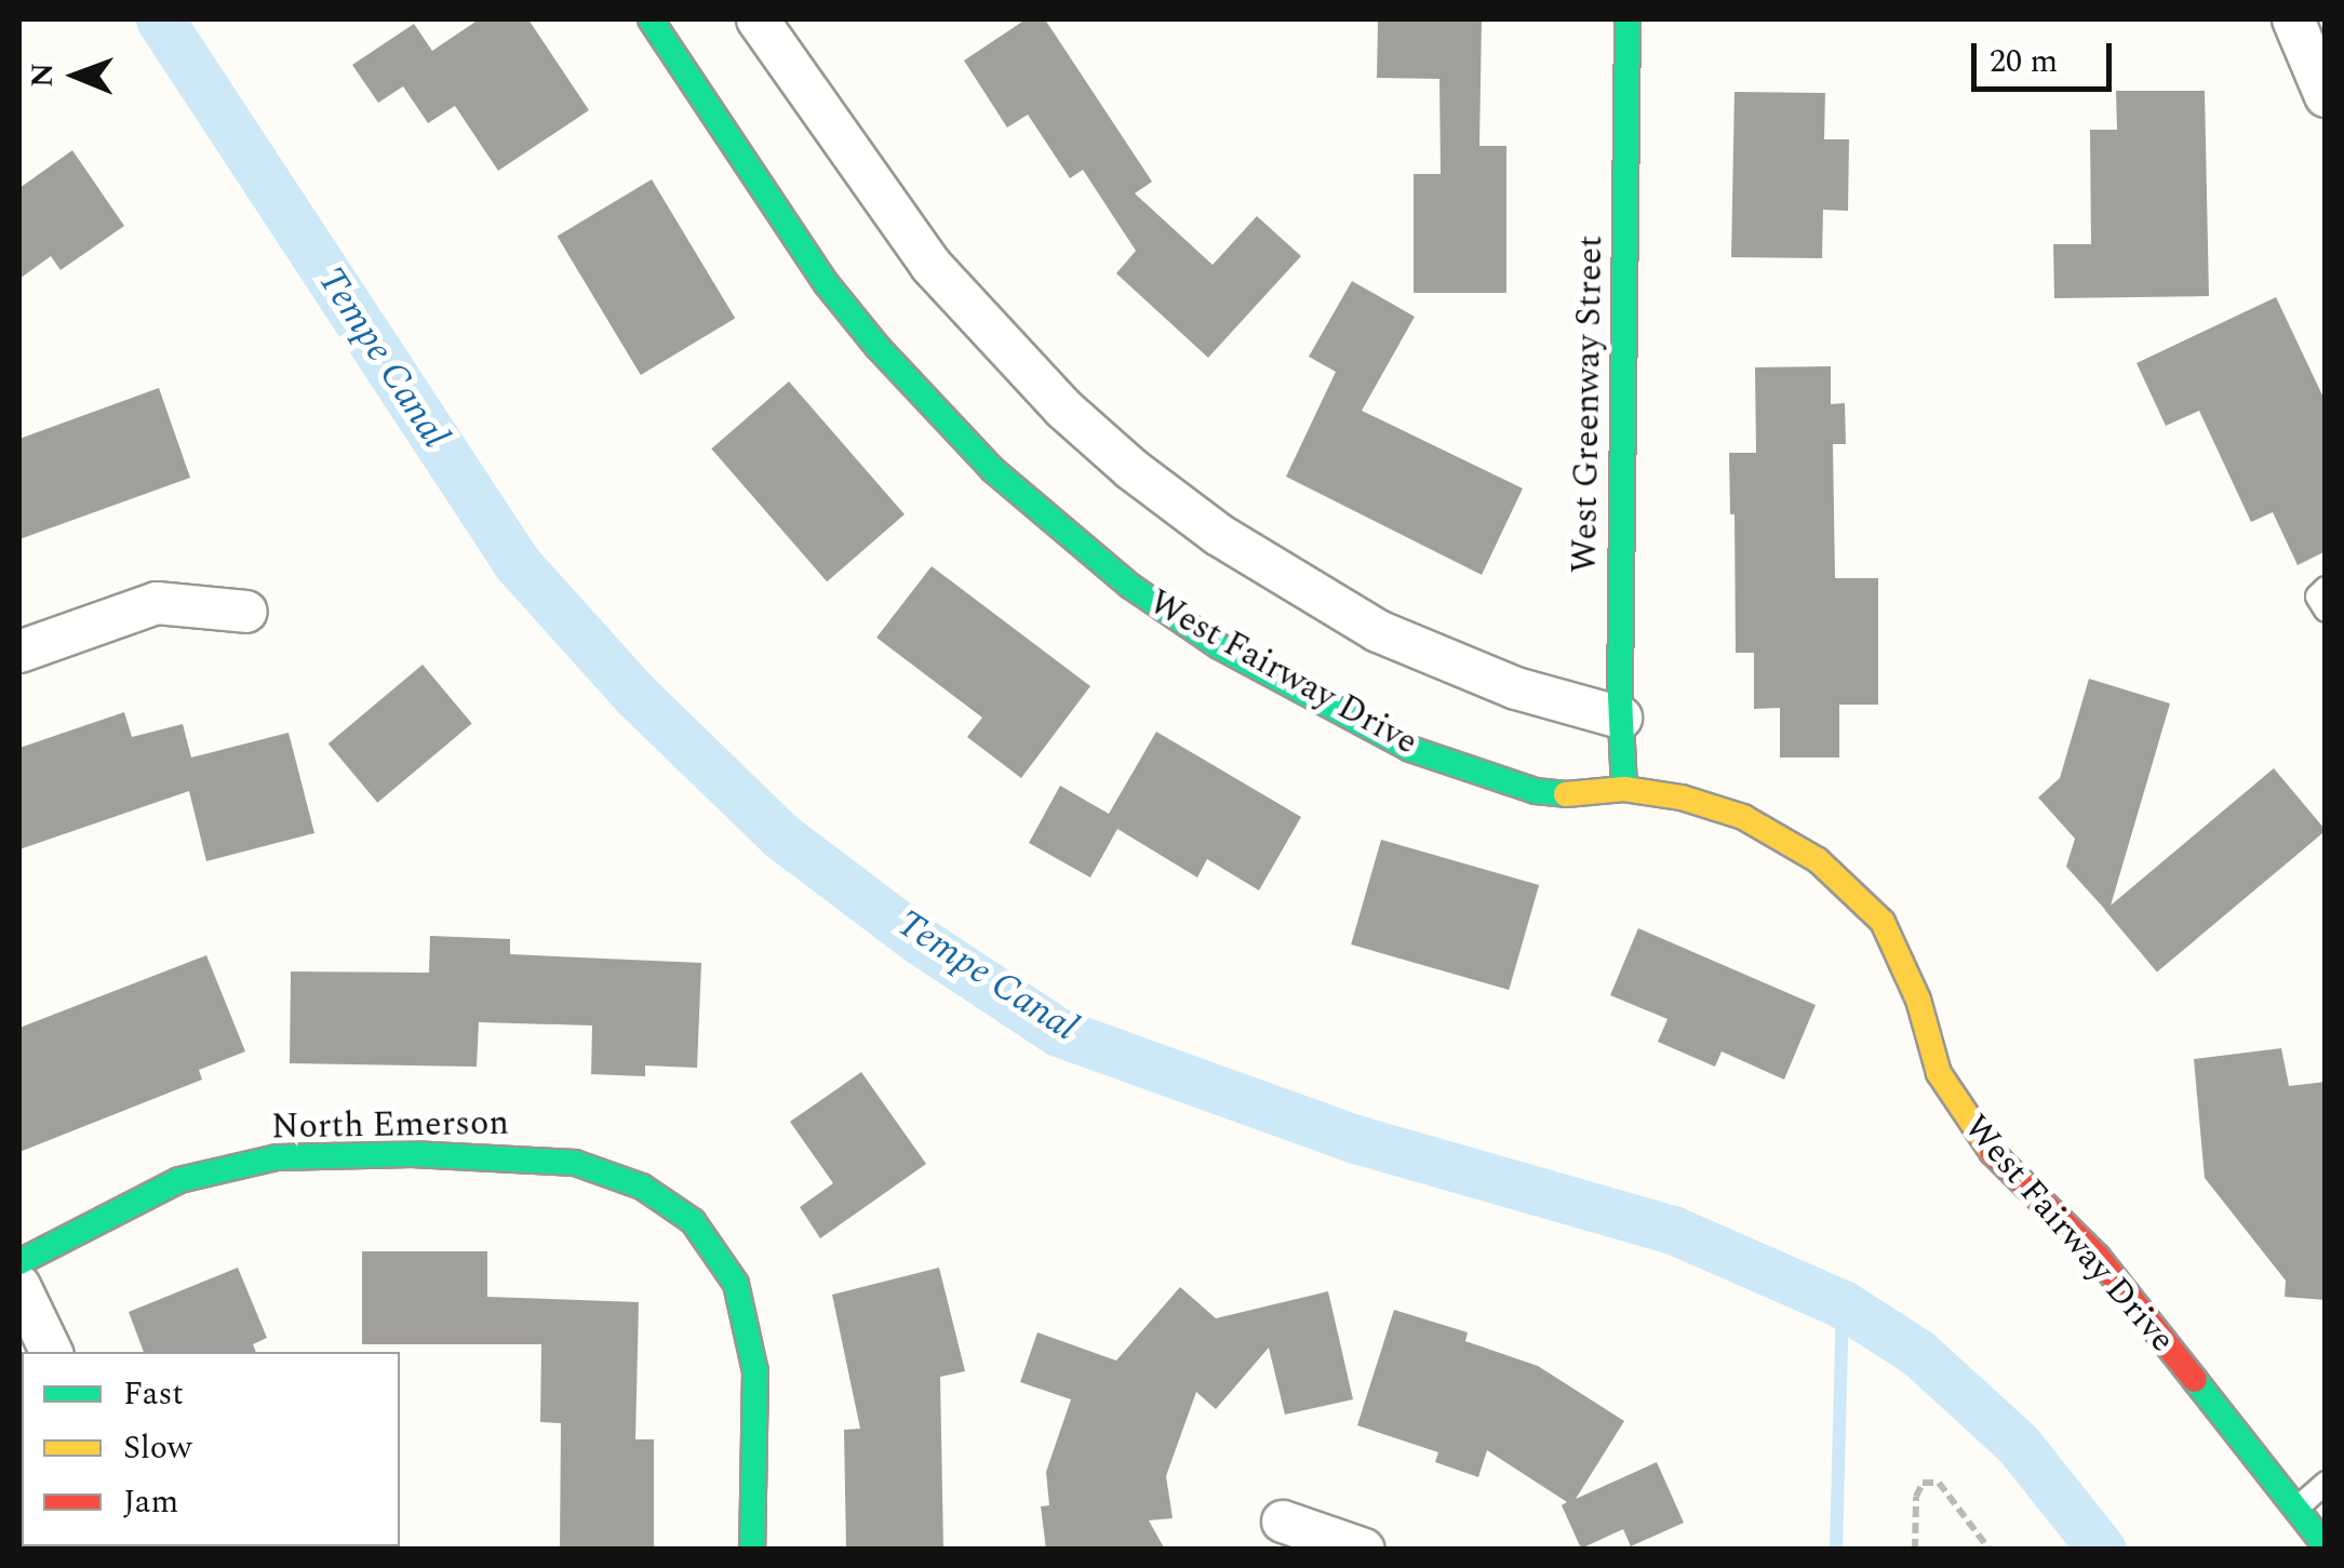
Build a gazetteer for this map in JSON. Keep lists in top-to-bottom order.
{
  "streets": {
    "street": ["West Greenway Street", "West Fairway Drive", "North Emerson"]
  },
  "crossings": [
    ["West Greenway Street", "West Fairway Drive"]
  ],
  "water": ["Tempe Canal"],
  "legend": ["Fast", "Slow", "Jam"],
  "scale_bar": "20 m",
  "north": "left"
}
